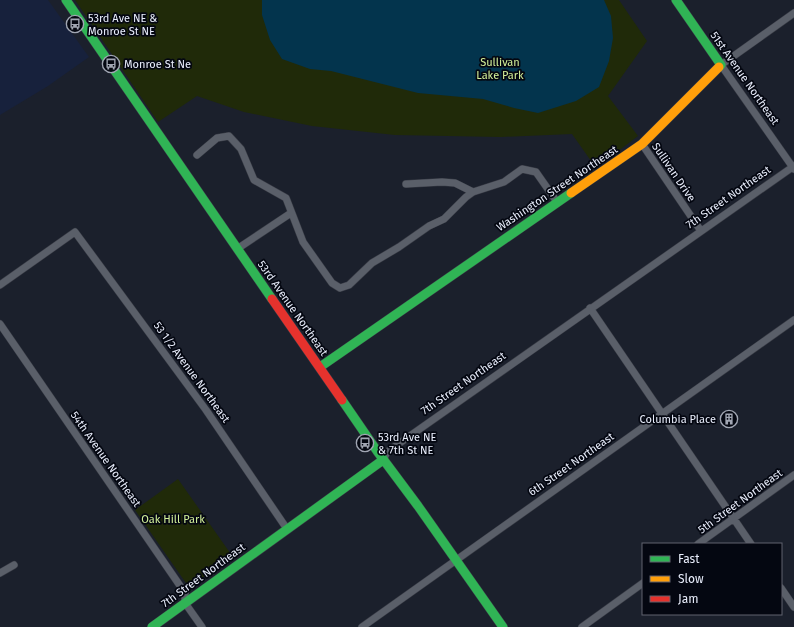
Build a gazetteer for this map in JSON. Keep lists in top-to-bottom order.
{
  "streets": {
    "street": [
      "51st Avenue Northeast",
      "Sullivan Drive",
      "Washington Street Northeast",
      "7th Street Northeast",
      "53rd Avenue Northeast",
      "53 1/2 Avenue Northeast",
      "54th Avenue Northeast",
      "6th Street Northeast",
      "5th Street Northeast"
    ]
  },
  "crossings": [
    ["51st Avenue Northeast", "Washington Street Northeast"],
    ["51st Avenue Northeast", "7th Street Northeast"],
    ["Sullivan Drive", "Washington Street Northeast"],
    ["Sullivan Drive", "7th Street Northeast"],
    ["Washington Street Northeast", "53rd Avenue Northeast"],
    ["7th Street Northeast", "53rd Avenue Northeast"],
    ["7th Street Northeast", "53 1/2 Avenue Northeast"],
    ["7th Street Northeast", "54th Avenue Northeast"],
    ["53rd Avenue Northeast", "6th Street Northeast"]
  ],
  "parks": ["Sullivan Lake Park", "Oak Hill Park"],
  "places": {
    "bus stop": ["53rd Ave NE & Monroe St NE", "Monroe St Ne", "53rd Ave NE & 7th St NE"],
    "building": ["Columbia Place"]
  },
  "legend": ["Fast", "Slow", "Jam"]
}
